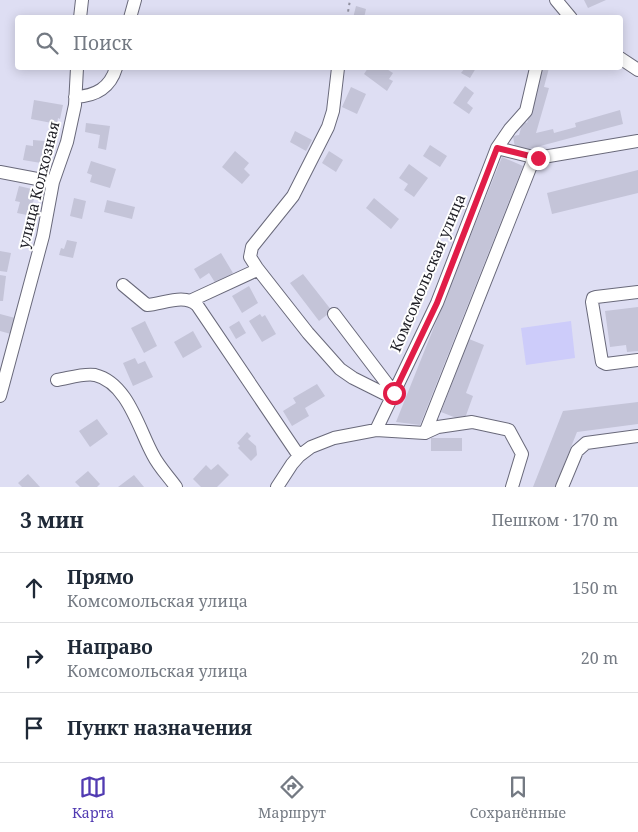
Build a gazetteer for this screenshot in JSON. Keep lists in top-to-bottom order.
{
  "streets": {
    "street": ["улица Колхозная", "Комсомольская улица"]
  },
  "page": {
    "search": "Поиск",
    "heading": ["3 мин", "Пешком · 170 m"],
    "list": [
      ["Прямо", "Комсомольская улица", "150 m"],
      ["Направо", "Комсомольская улица", "20 m"],
      "Пункт назначения"
    ],
    "nav": ["Карта", "Маршрут", "Сохранённые"]
  }
}
